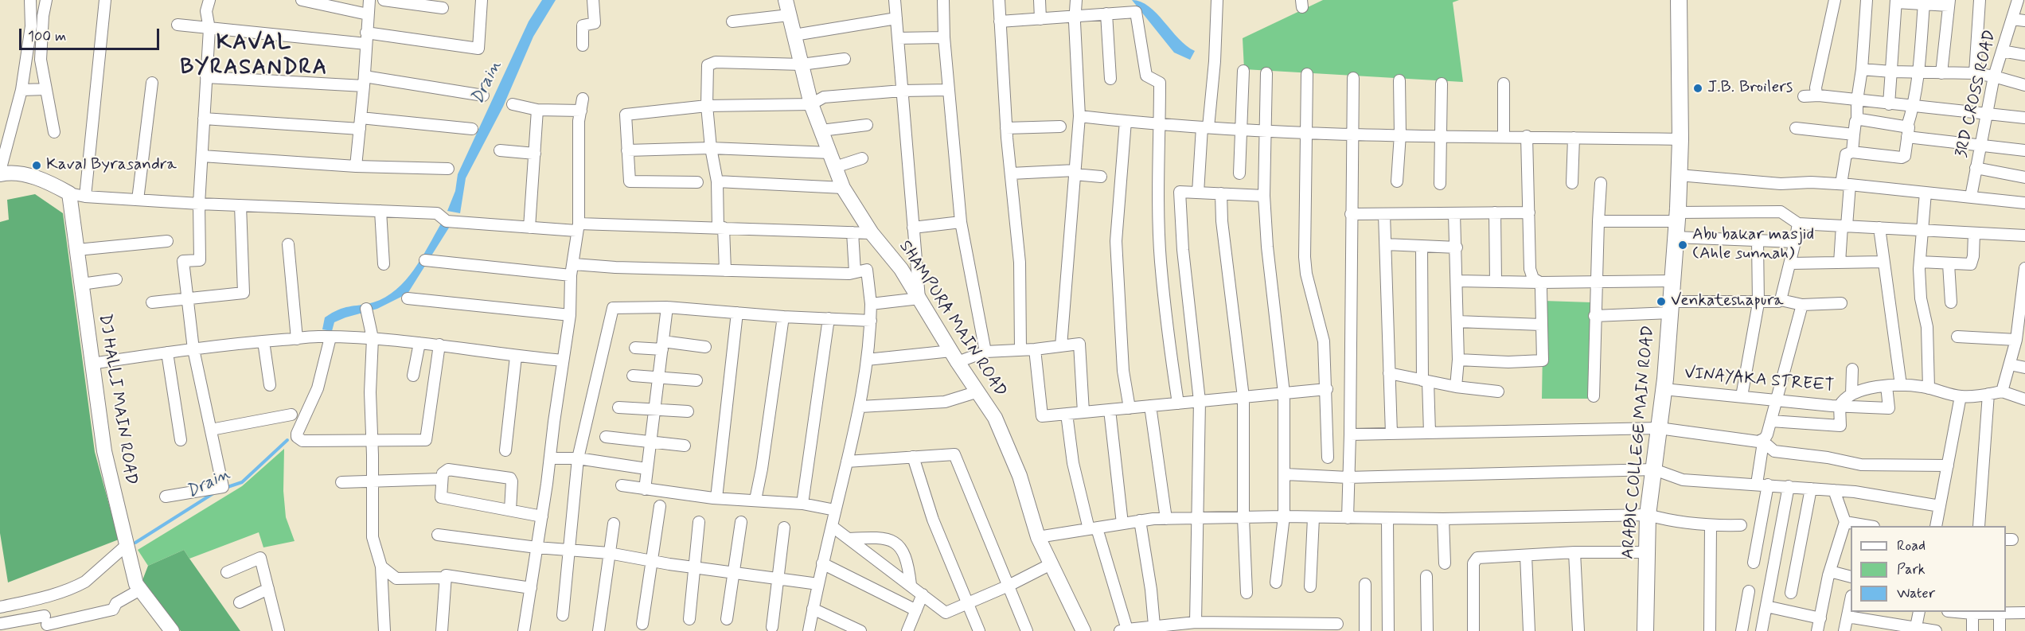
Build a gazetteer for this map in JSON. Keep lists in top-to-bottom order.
{
  "streets": {
    "main road": ["ARABIC COLLEGE MAIN ROAD"],
    "street": [
      "3RD CROSS ROAD",
      "SHAMPURA MAIN ROAD",
      "VINAYAKA STREET",
      "DJ HALLI MAIN ROAD"
    ]
  },
  "crossings": [
    ["VINAYAKA STREET", "ARABIC COLLEGE MAIN ROAD"]
  ],
  "districts": ["KAVAL BYRASANDRA"],
  "water": ["Drain"],
  "places": [
    "J.B. Broilers",
    "Kaval Byrasandra",
    "Abu bakar masjid (Ahle sunnah)",
    "Venkateshapura"
  ],
  "legend": ["Road", "Park", "Water"],
  "scale_bar": "100 m"
}
